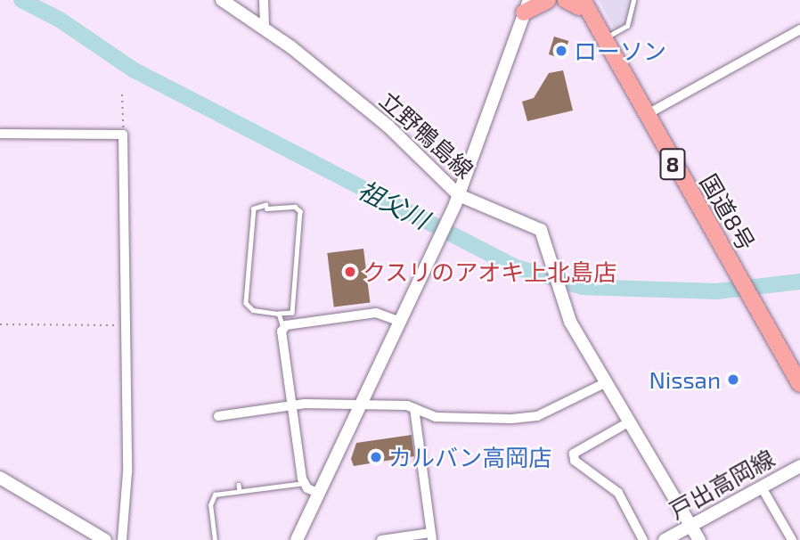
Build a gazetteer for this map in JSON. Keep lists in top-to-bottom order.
{
  "streets": {
    "highway": ["8", "国道8号"],
    "main road": ["立野鴨島線", "戸出高岡線"]
  },
  "crossings": [
    ["立野鴨島線", "戸出高岡線"]
  ],
  "water": ["祖父川"],
  "places": [
    "ローソン",
    "クスリのアオキ上北島店",
    "Nissan",
    "カルバン高岡店"
  ]
}
